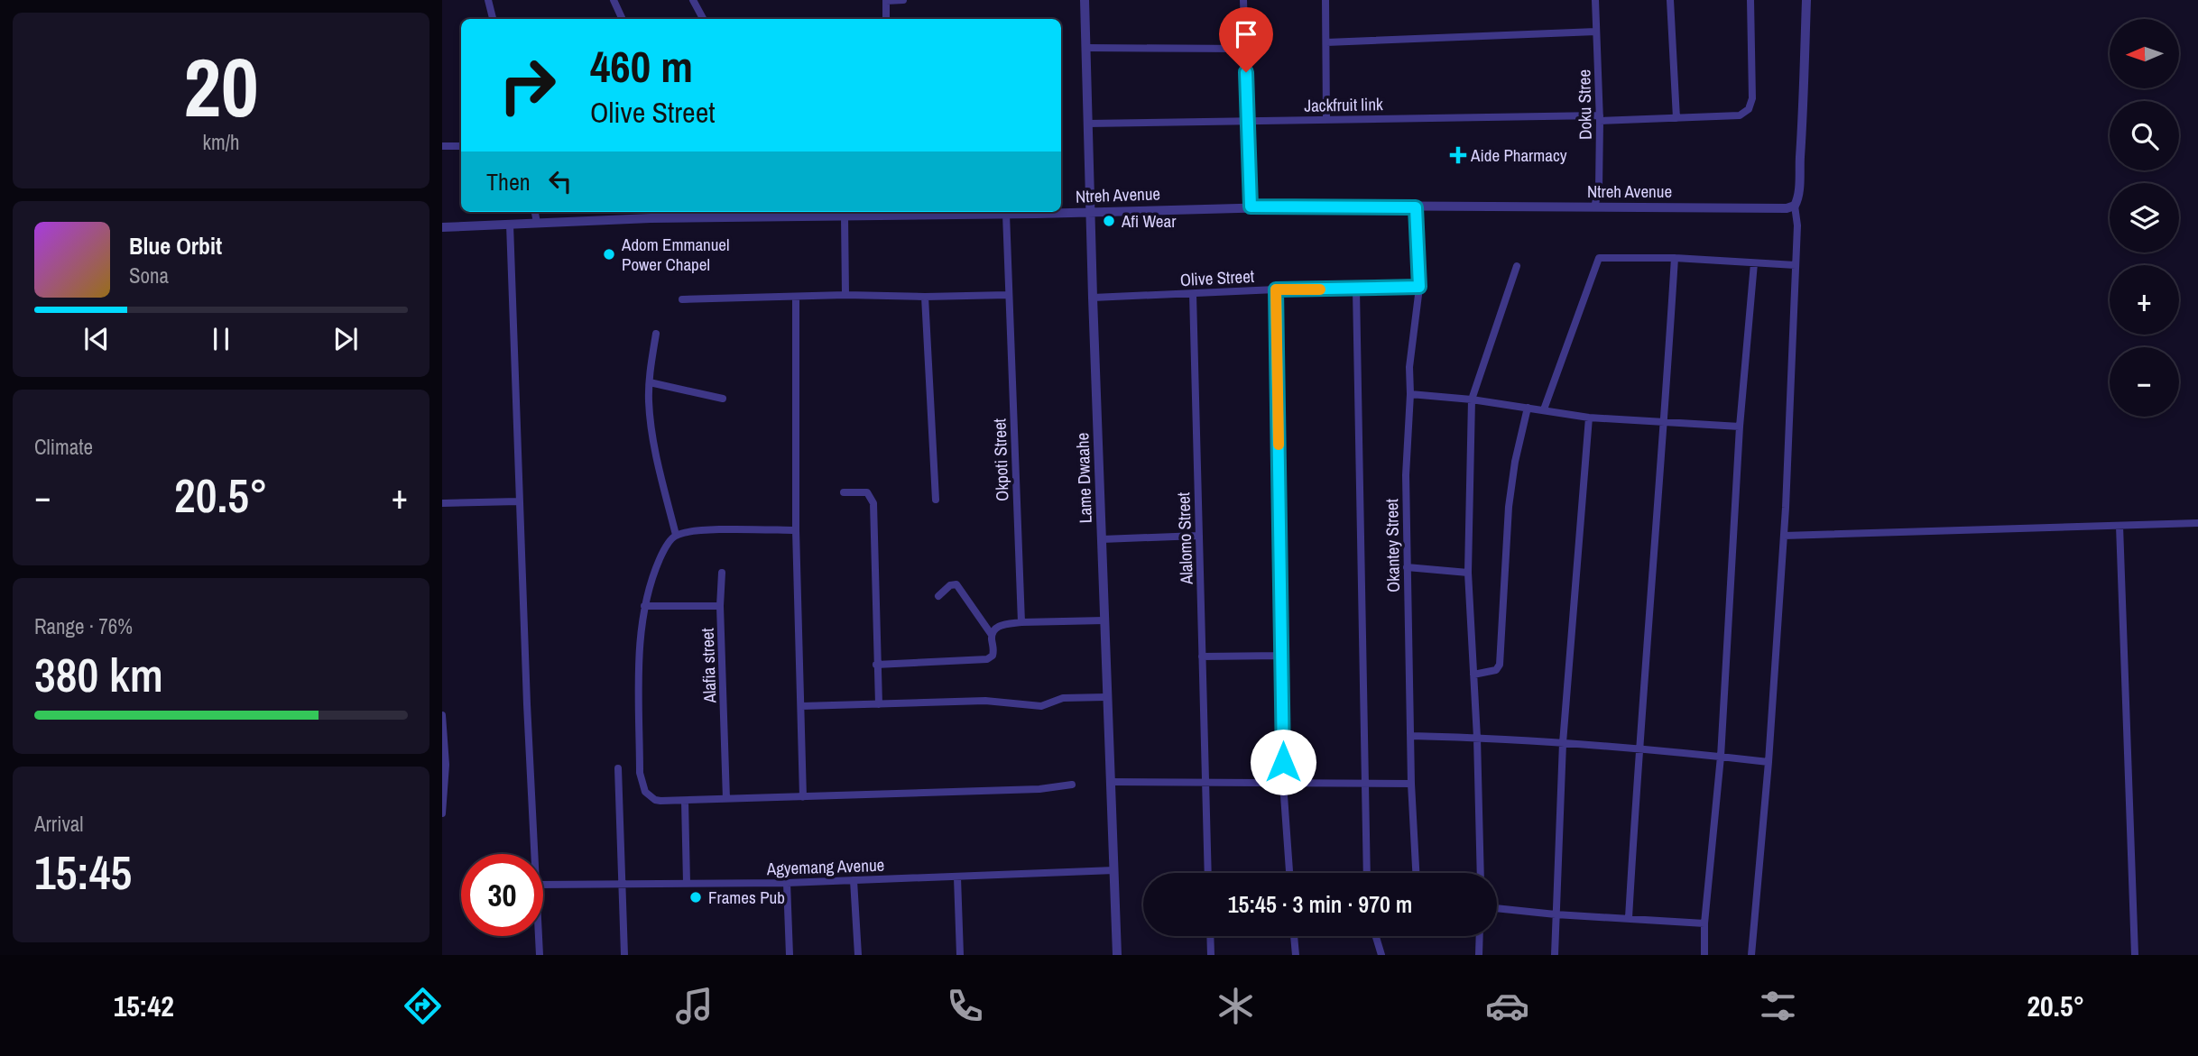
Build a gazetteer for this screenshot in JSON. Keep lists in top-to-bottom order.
{
  "streets": {
    "street": [
      "Jackfruit link",
      "Doku Stree",
      "Ntreh Avenue",
      "Olive Street",
      "Okpoti Street",
      "Lame Dwaahe",
      "Alalomo Street",
      "Okantey Street",
      "Alafia street",
      "Agyemang Avenue"
    ]
  },
  "crossings": [
    ["Jackfruit link", "Doku Stree"],
    ["Jackfruit link", "Lame Dwaahe"],
    ["Doku Stree", "Ntreh Avenue"],
    ["Ntreh Avenue", "Okpoti Street"],
    ["Ntreh Avenue", "Lame Dwaahe"],
    ["Ntreh Avenue", "Okantey Street"],
    ["Olive Street", "Lame Dwaahe"],
    ["Olive Street", "Alalomo Street"],
    ["Olive Street", "Okantey Street"],
    ["Lame Dwaahe", "Agyemang Avenue"]
  ],
  "places": {
    "health": ["Aide Pharmacy"],
    "other": ["Afi Wear", "Adom Emmanuel Power Chapel", "Frames Pub"]
  },
  "north": "left",
  "page": {
    "tile": [
      ["20", "km/h"],
      "Climate",
      ["Range · 76%", "380 km"],
      ["Arrival", "15:45"]
    ],
    "map_buttons": ["+", "−"],
    "turn": ["460 m", "Olive Street"],
    "then": "Then",
    "song": ["Blue Orbit", "Sona"],
    "heat": ["−", "20.5°", "+"],
    "limit": "30",
    "trip": "15:45 · 3 min · 970 m",
    "tabs": ["15:42", "20.5°"]
  }
}
